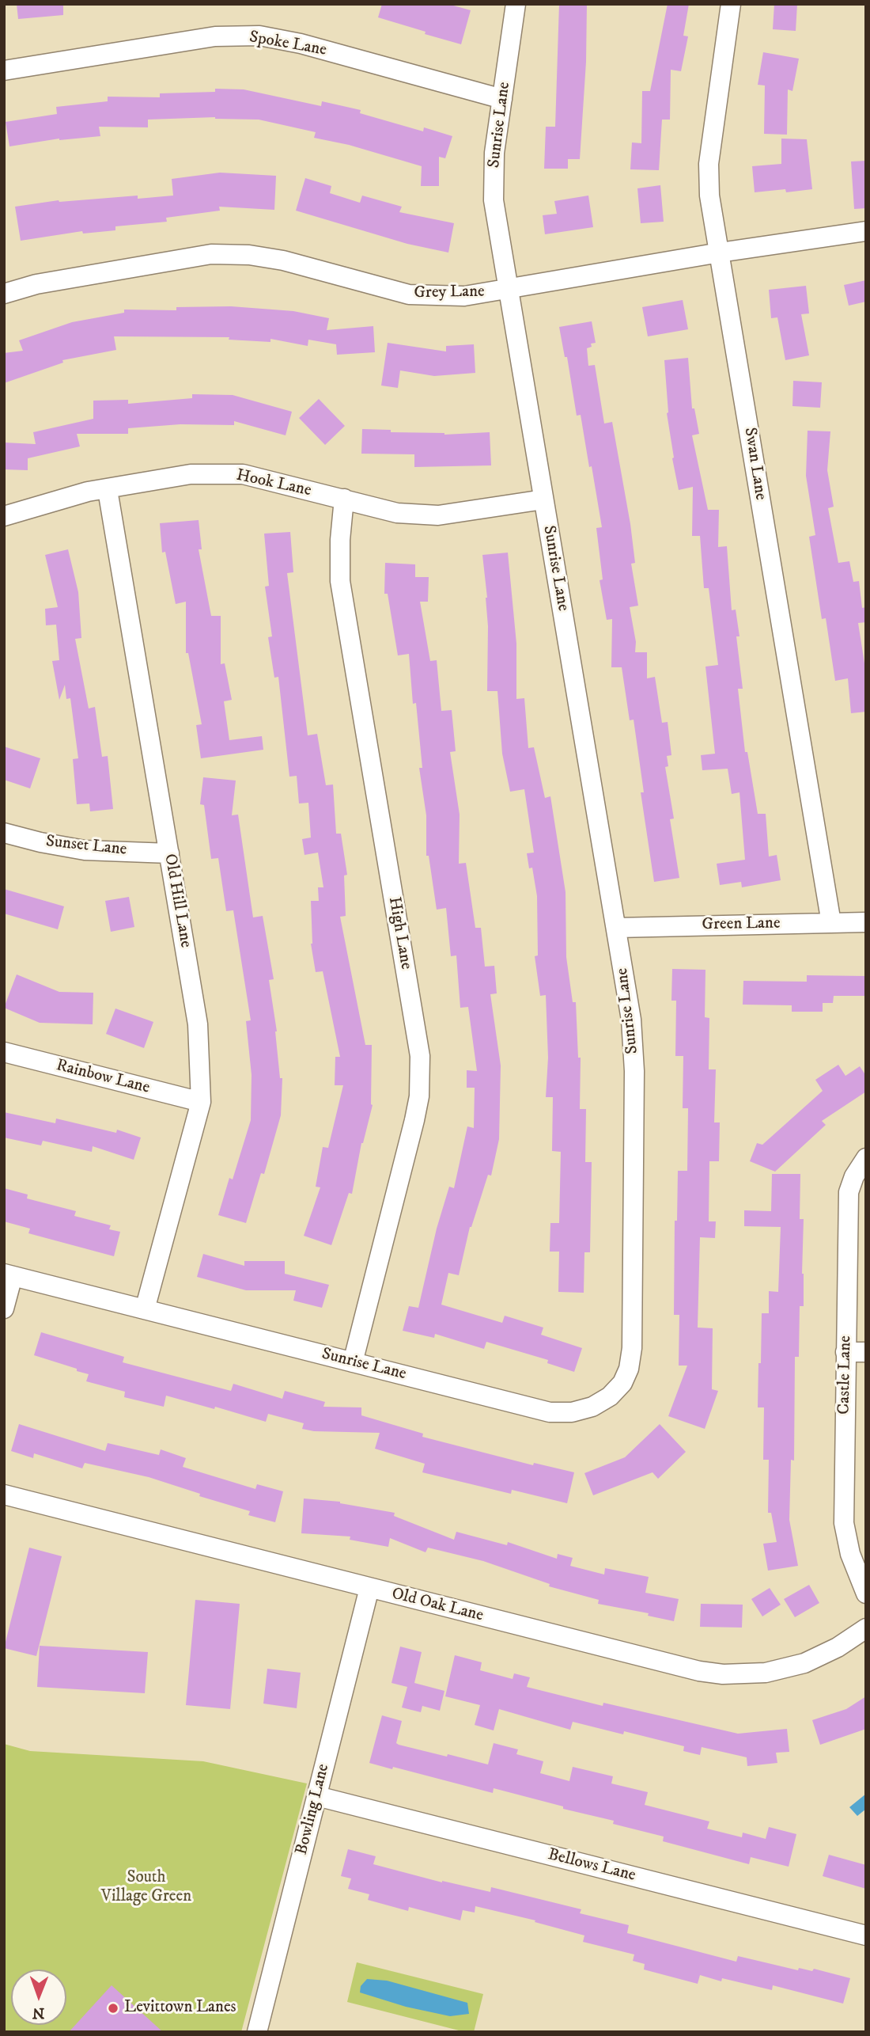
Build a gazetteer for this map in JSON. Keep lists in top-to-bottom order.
{
  "streets": {
    "street": [
      "Spoke Lane",
      "Sunrise Lane",
      "Grey Lane",
      "Swan Lane",
      "Hook Lane",
      "Sunset Lane",
      "Old Hill Lane",
      "Green Lane",
      "High Lane",
      "Rainbow Lane",
      "Castle Lane",
      "Old Oak Lane",
      "Bowling Lane",
      "Bellows Lane"
    ]
  },
  "crossings": [
    ["Spoke Lane", "Sunrise Lane"],
    ["Sunrise Lane", "Grey Lane"],
    ["Sunrise Lane", "Hook Lane"],
    ["Sunrise Lane", "Old Hill Lane"],
    ["Sunrise Lane", "Green Lane"],
    ["Sunrise Lane", "High Lane"],
    ["Grey Lane", "Swan Lane"],
    ["Swan Lane", "Green Lane"],
    ["Hook Lane", "Old Hill Lane"],
    ["Hook Lane", "High Lane"],
    ["Sunset Lane", "Old Hill Lane"],
    ["Old Hill Lane", "Rainbow Lane"],
    ["Old Oak Lane", "Bowling Lane"],
    ["Bowling Lane", "Bellows Lane"]
  ],
  "parks": ["South Village Green"],
  "places": ["Levittown Lanes"],
  "north": "bottom"
}
